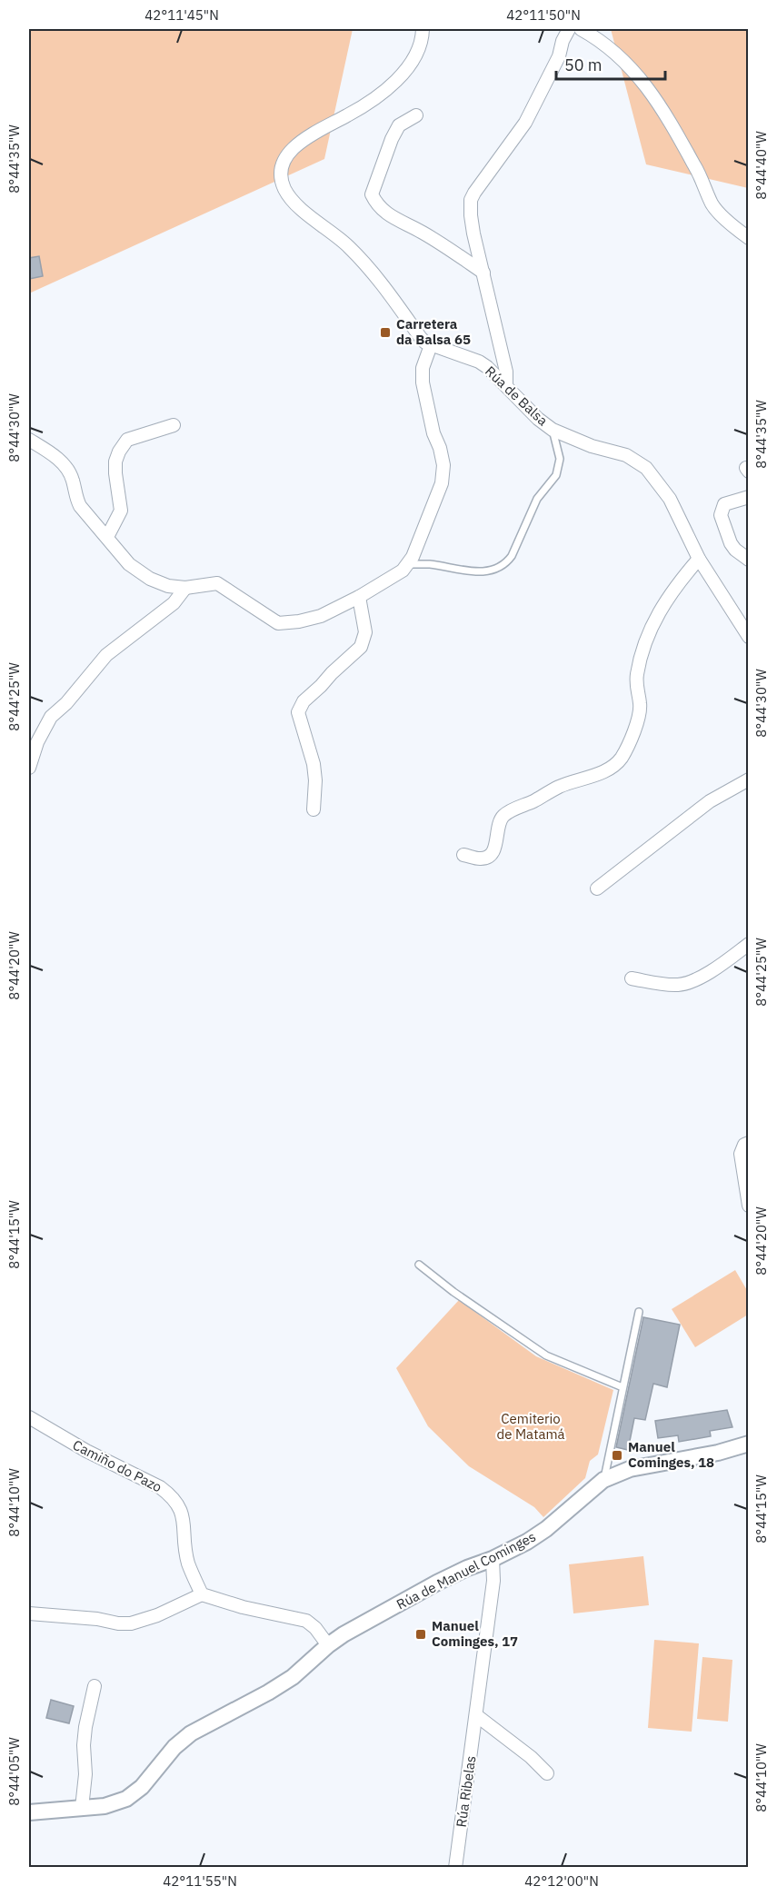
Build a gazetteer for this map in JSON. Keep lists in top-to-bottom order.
{
  "streets": {
    "street": [
      "Rúa de Balsa",
      "Camiño do Pazo",
      "Rúa de Manuel Cominges",
      "Rúa Ribelas"
    ]
  },
  "crossings": [
    ["Rúa de Manuel Cominges", "Rúa Ribelas"]
  ],
  "parks": ["Cemiterio de Matamá"],
  "places": {
    "transit": ["Carretera da Balsa 65", "Manuel Cominges, 18", "Manuel Cominges, 17"]
  },
  "scale_bar": "50 m",
  "coordinates": [
    "42°11'45\"N",
    "42°11'50\"N",
    "8°44'35\"W",
    "8°44'40\"W",
    "8°44'30\"W",
    "8°44'25\"W",
    "8°44'20\"W",
    "8°44'15\"W",
    "8°44'10\"W",
    "8°44'05\"W",
    "42°11'55\"N",
    "42°12'00\"N"
  ]
}
